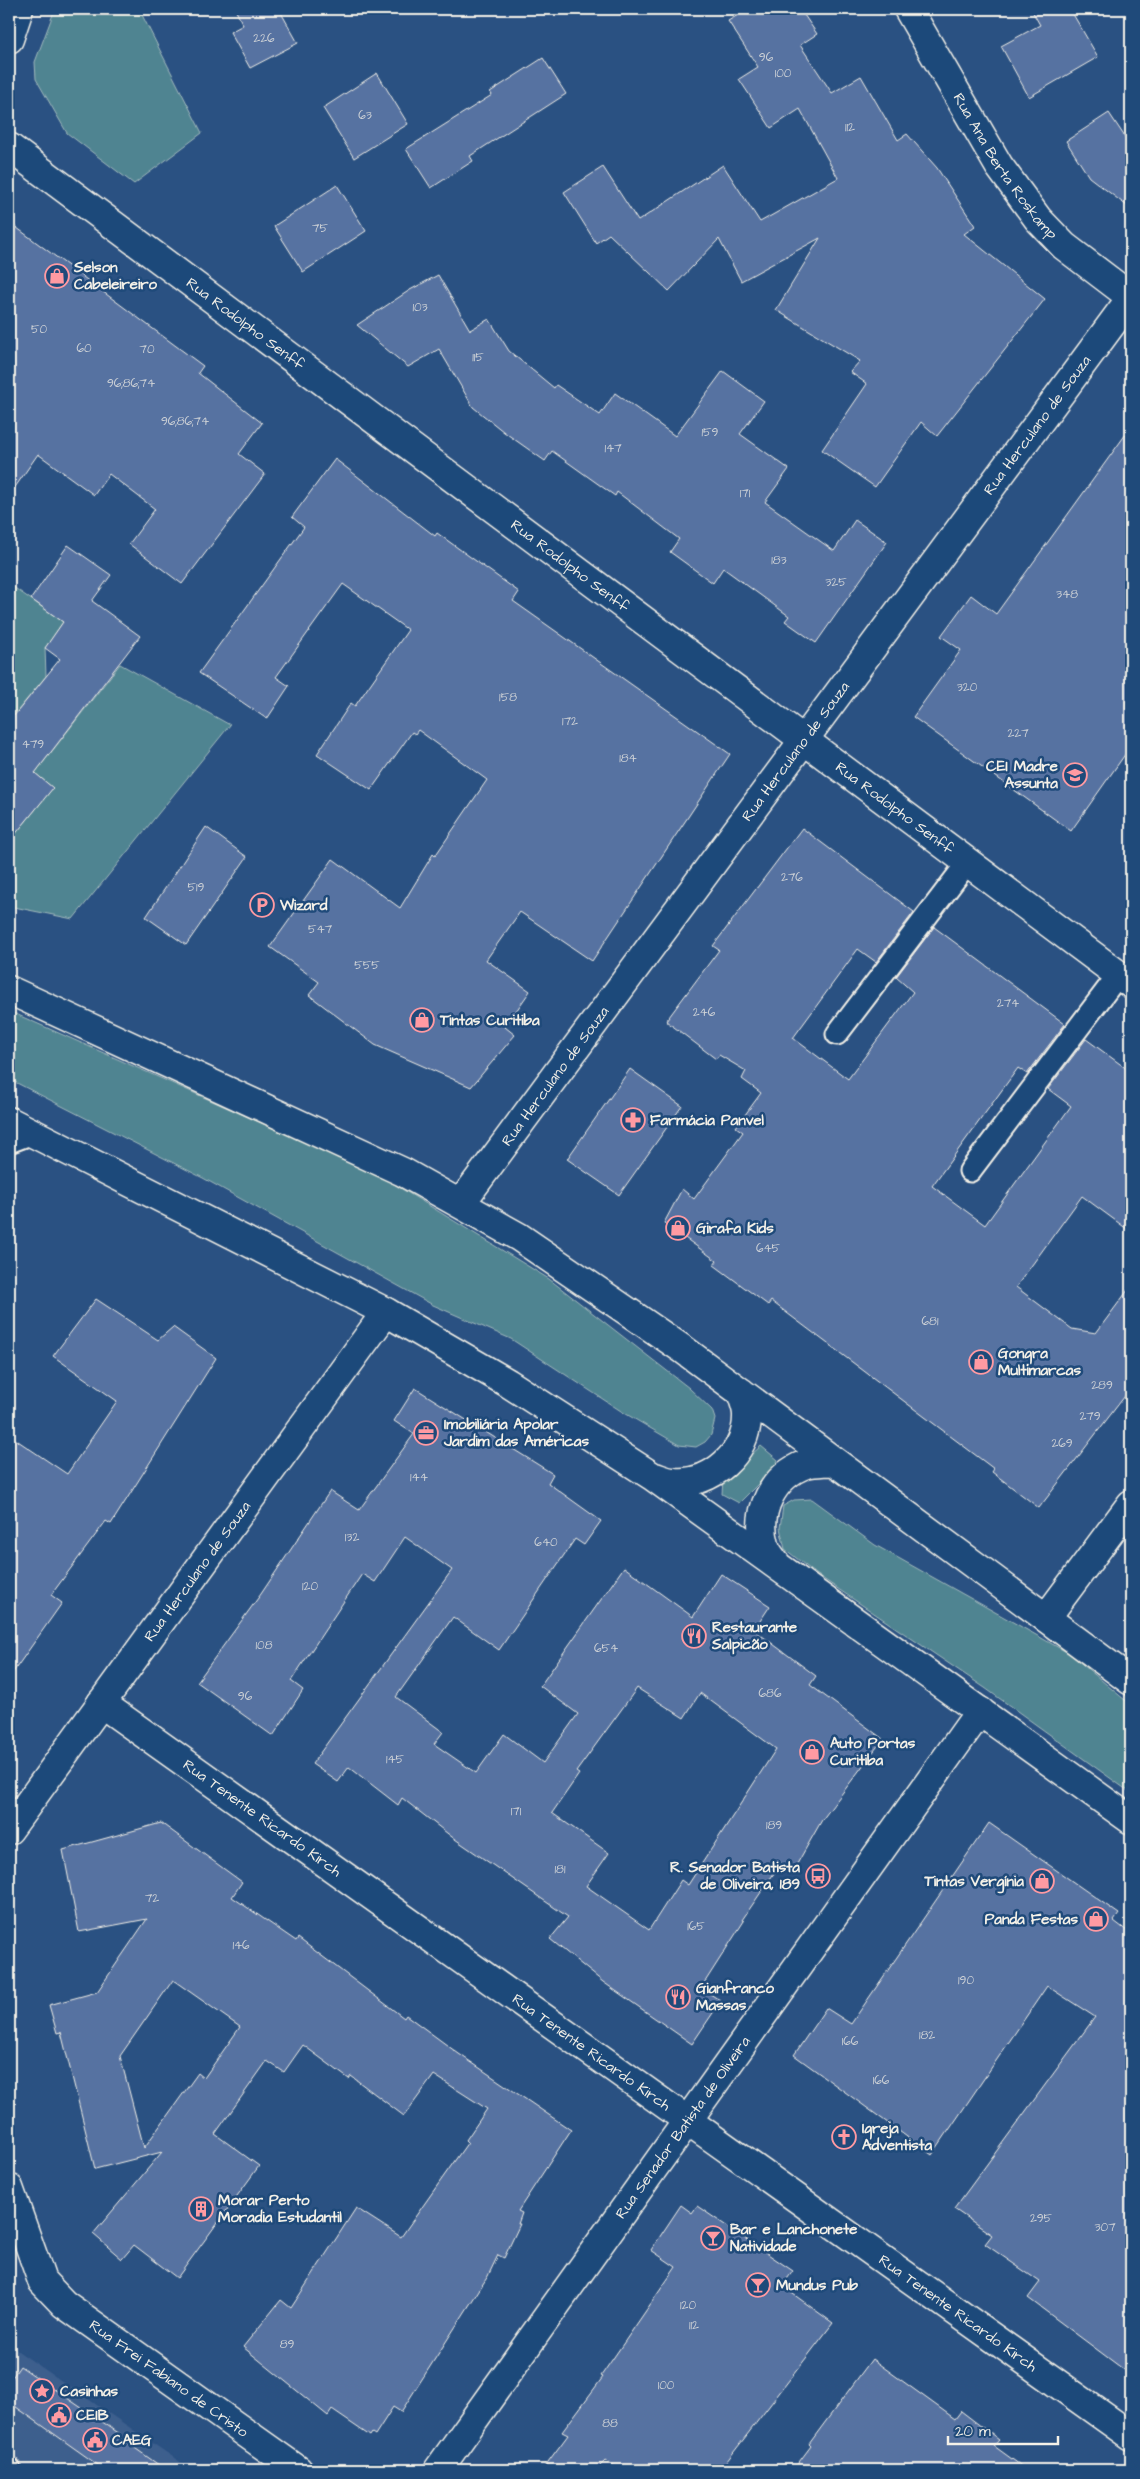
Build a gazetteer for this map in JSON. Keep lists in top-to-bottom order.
{
  "streets": {
    "street": [
      "Rua Ana Berta Roskamp",
      "Rua Rodolpho Senff",
      "Rua Herculano de Souza",
      "Rua Tenente Ricardo Kirch",
      "Rua Senador Batista de Oliveira",
      "Rua Frei Fabiano de Cristo"
    ]
  },
  "crossings": [
    ["Rua Ana Berta Roskamp", "Rua Herculano de Souza"],
    ["Rua Rodolpho Senff", "Rua Herculano de Souza"],
    ["Rua Herculano de Souza", "Rua Tenente Ricardo Kirch"],
    ["Rua Tenente Ricardo Kirch", "Rua Senador Batista de Oliveira"]
  ],
  "places": {
    "shop": [
      "Selson Cabeleireiro",
      "Tintas Curitiba",
      "Girafa Kids",
      "Gongra Multimarcas",
      "Auto Portas Curitiba",
      "Tintas Vergínia",
      "Panda Festas"
    ],
    "school or university": ["CEI Madre Assunta"],
    "parking": ["Wizard"],
    "pharmacy": ["Farmácia Panvel"],
    "office": ["Imobiliária Apolar Jardim das Américas"],
    "restaurant": ["Restaurante Salpicão", "Gianfranco Massas"],
    "bus stop": ["R. Senador Batista de Oliveira, 189"],
    "church": ["Igreja Adventista"],
    "building": ["Morar Perto Moradia Estudantil"],
    "bar": ["Bar e Lanchonete Natividade", "Mundus Pub"],
    "place": ["Casinhas"],
    "public building": ["CEIB", "CAEG"]
  },
  "house_numbers": [
    "226",
    "96",
    "100",
    "63",
    "112",
    "75",
    "103",
    "50",
    "60",
    "70",
    "115",
    "96;86;74",
    "96;86;74",
    "159",
    "147",
    "171",
    "183",
    "325",
    "348",
    "320",
    "158",
    "172",
    "227",
    "479",
    "184",
    "276",
    "519",
    "547",
    "555",
    "274",
    "246",
    "645",
    "681",
    "289",
    "279",
    "269",
    "144",
    "132",
    "640",
    "120",
    "108",
    "654",
    "686",
    "96",
    "145",
    "171",
    "189",
    "181",
    "72",
    "165",
    "146",
    "190",
    "182",
    "166",
    "166",
    "295",
    "307",
    "120",
    "112",
    "89",
    "100",
    "88"
  ],
  "scale_bar": "20 m"
}
